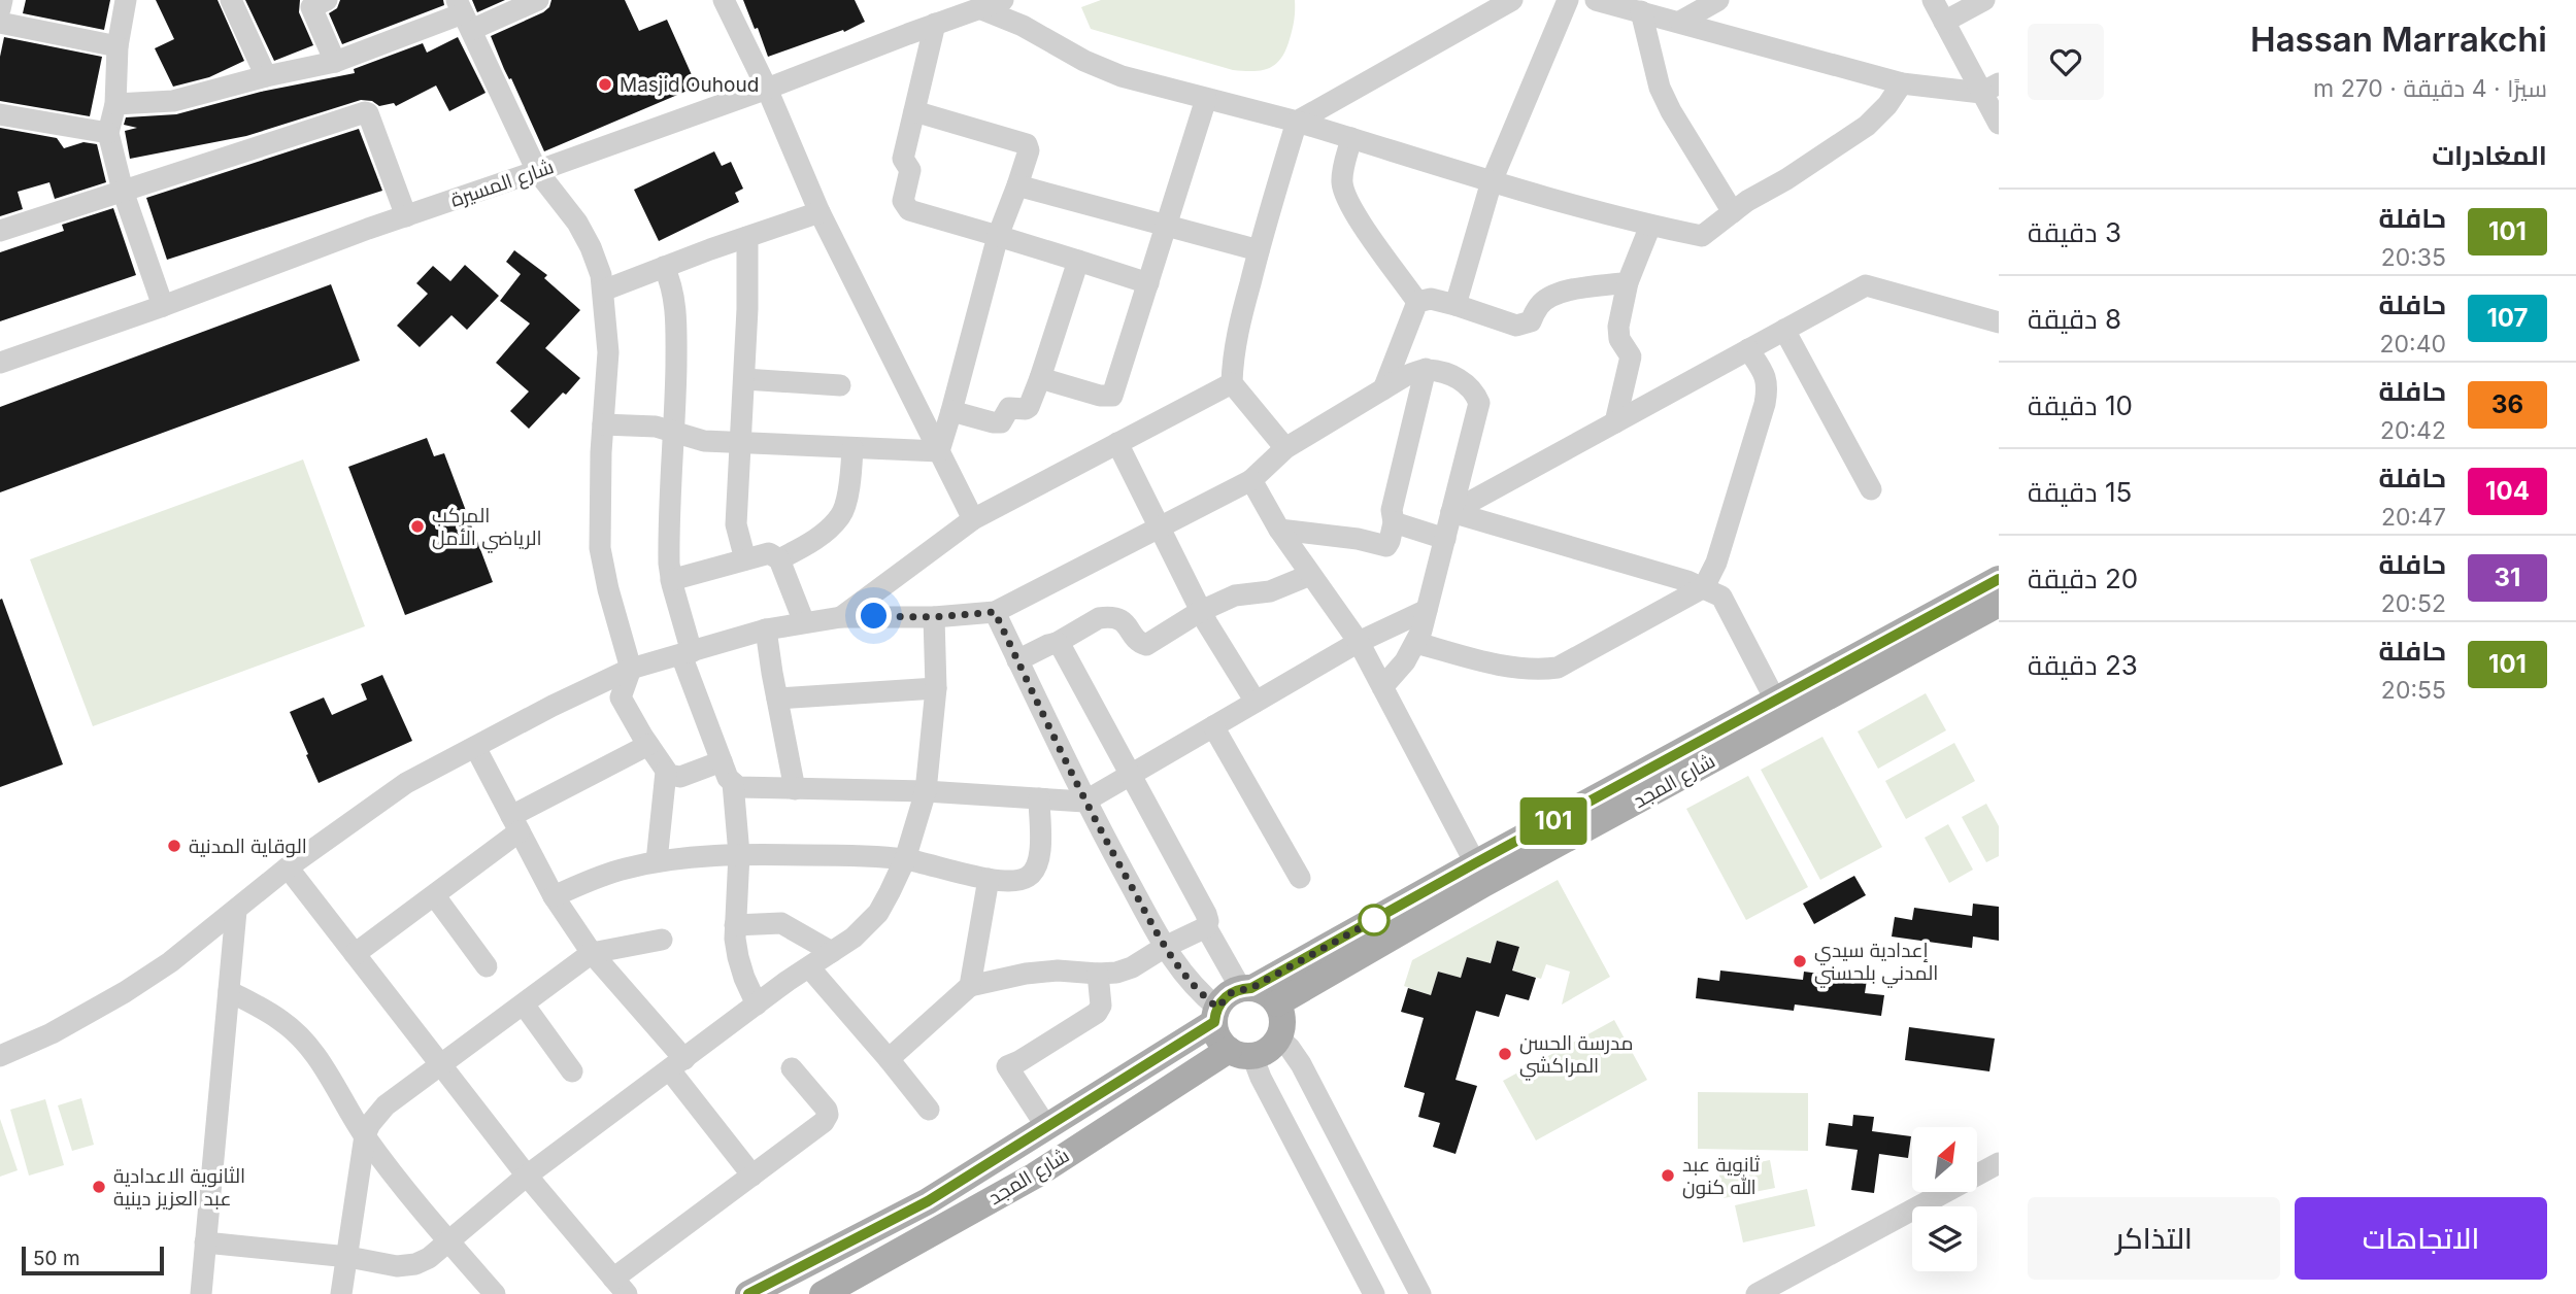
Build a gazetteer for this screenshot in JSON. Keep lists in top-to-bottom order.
{
  "streets": {
    "main road": ["شارع المجد"],
    "street": ["شارع المسيرة"]
  },
  "places": [
    "Masjid Ouhoud",
    "المركب الرياضي الأمل",
    "الوقاية المدنية",
    "إعدادية سيدي المدني بلحسني",
    "مدرسة الحسن المراكشي",
    "ثانوية عبد الله كنون",
    "الثانوية الاعدادية عبد العزيز دينية"
  ],
  "lines": ["bus line 101"],
  "scale_bar": "50 m",
  "north": "top right",
  "page": {
    "heading": [
      ["Hassan Marrakchi", "سيرًا · 4 دقيقة · 270 m"],
      "المغادرات"
    ],
    "on_map": "101",
    "list": [
      {
        "mark": "101",
        "name": "حافلة",
        "note": "20:35",
        "value": "3 دقيقة"
      },
      {
        "mark": "107",
        "name": "حافلة",
        "note": "20:40",
        "value": "8 دقيقة"
      },
      {
        "mark": "36",
        "name": "حافلة",
        "note": "20:42",
        "value": "10 دقيقة"
      },
      {
        "mark": "104",
        "name": "حافلة",
        "note": "20:47",
        "value": "15 دقيقة"
      },
      {
        "mark": "31",
        "name": "حافلة",
        "note": "20:52",
        "value": "20 دقيقة"
      },
      {
        "mark": "101",
        "name": "حافلة",
        "note": "20:55",
        "value": "23 دقيقة"
      }
    ],
    "buttons": ["الاتجاهات", "التذاكر"],
    "scale": "50 m"
  }
}
